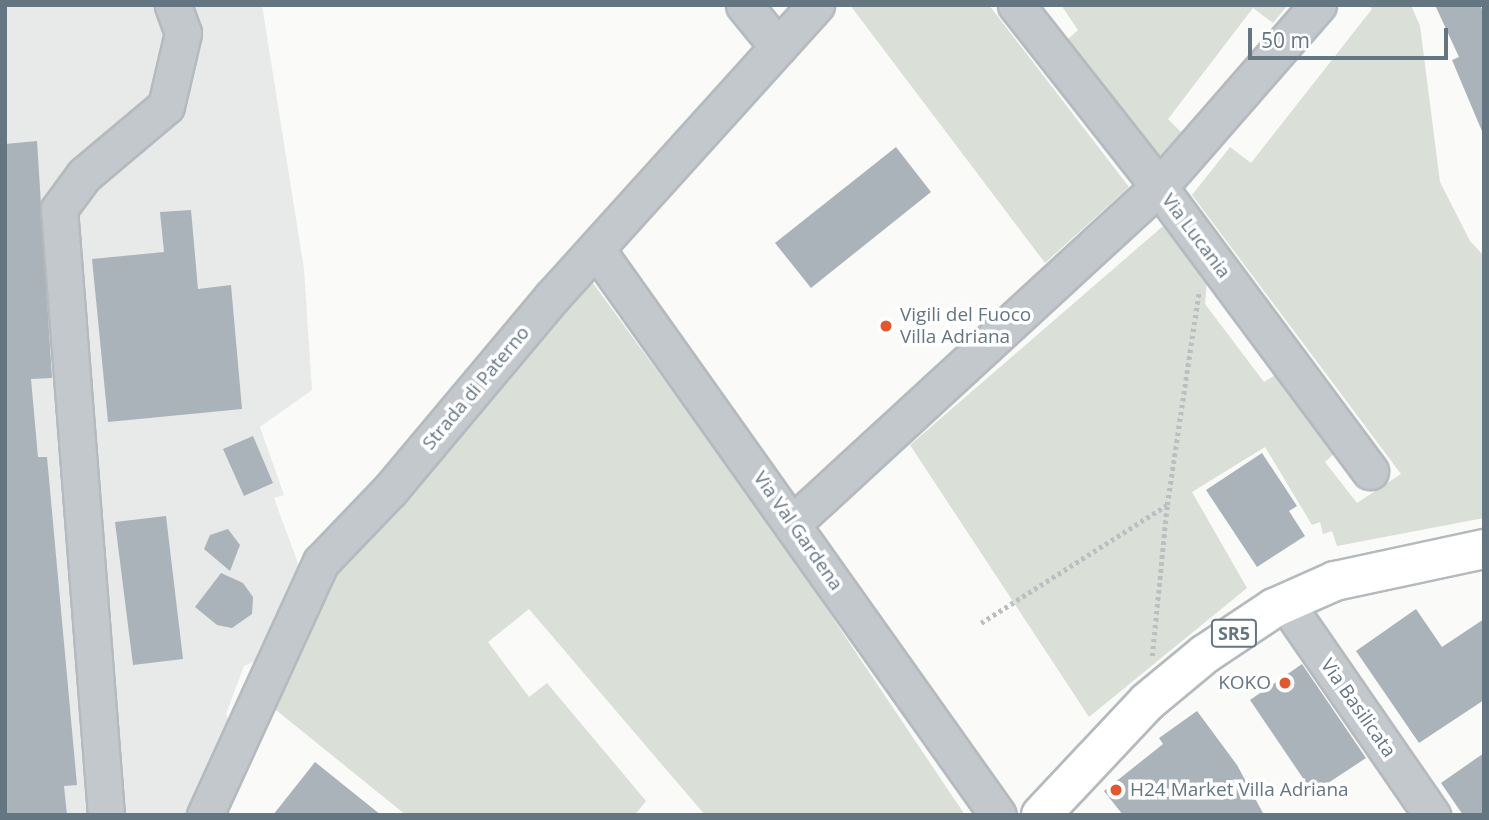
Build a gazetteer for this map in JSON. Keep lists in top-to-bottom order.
{
  "streets": {
    "main road": ["SR5"],
    "street": [
      "Via Lucania",
      "Strada di Paterno",
      "Via Val Gardena",
      "Via Basilicata"
    ]
  },
  "crossings": [
    ["Strada di Paterno", "Via Val Gardena"],
    ["SR5", "Via Basilicata"]
  ],
  "places": ["Vigili del Fuoco Villa Adriana", "KOKO", "H24 Market Villa Adriana"],
  "scale_bar": "50 m"
}
